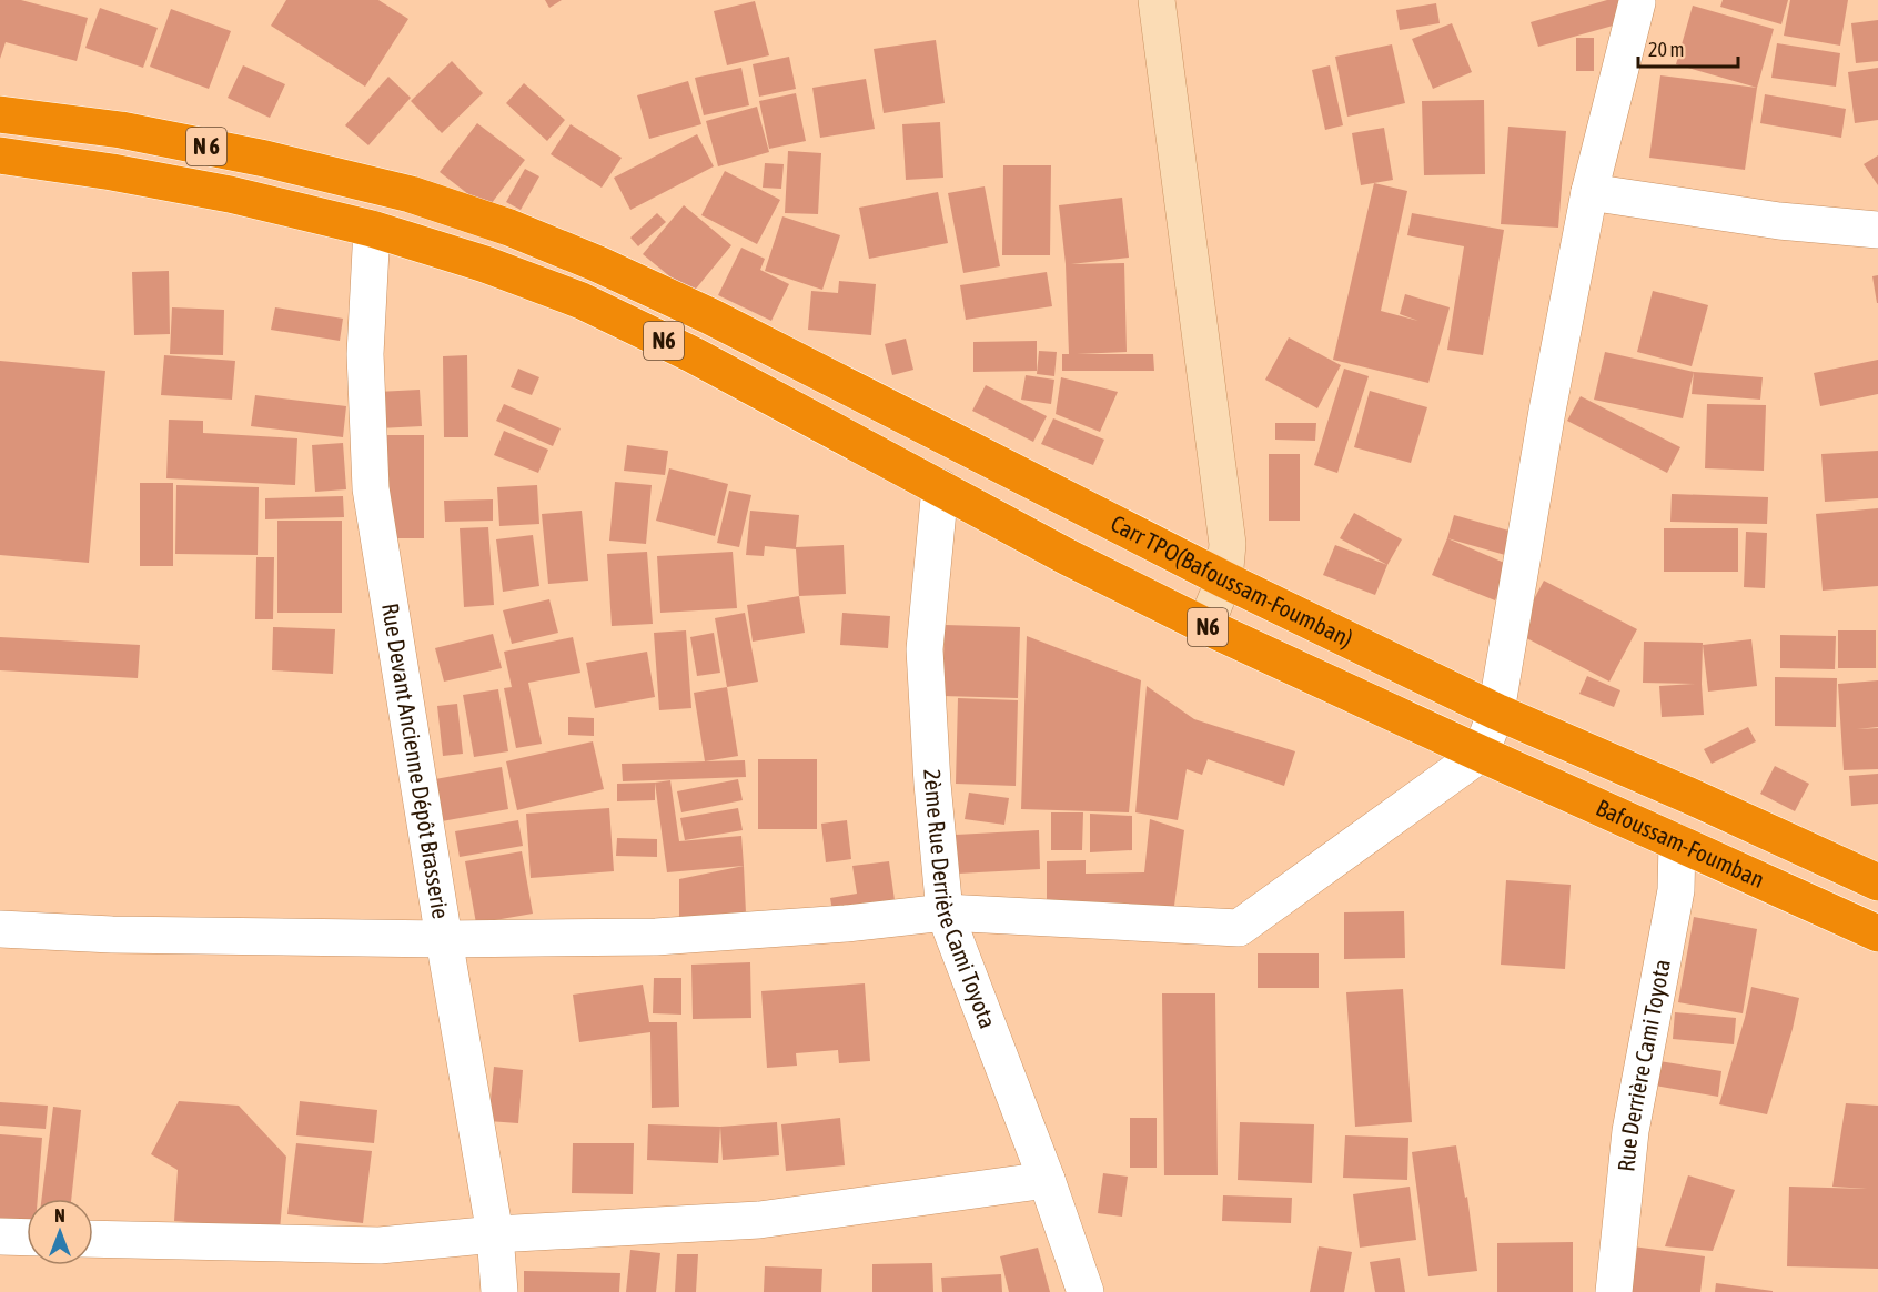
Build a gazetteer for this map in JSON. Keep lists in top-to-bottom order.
{
  "streets": {
    "highway": [
      "N 6",
      "N6",
      "Carr TPO(Bafoussam-Foumban)",
      "Bafoussam-Foumban"
    ],
    "street": ["Rue Devant Ancienne Dépôt Brasserie", "2ème Rue Derrière Cami Toyota", "Rue Derrière Cami Toyota"]
  },
  "crossings": [
    ["N 6", "N6"],
    ["N 6", "Carr TPO(Bafoussam-Foumban)"],
    ["N 6", "Rue Devant Ancienne Dépôt Brasserie"],
    ["N6", "Carr TPO(Bafoussam-Foumban)"],
    ["N6", "Rue Devant Ancienne Dépôt Brasserie"],
    ["N6", "2ème Rue Derrière Cami Toyota"],
    ["Carr TPO(Bafoussam-Foumban)", "Bafoussam-Foumban"],
    ["Carr TPO(Bafoussam-Foumban)", "2ème Rue Derrière Cami Toyota"],
    ["Bafoussam-Foumban", "Rue Derrière Cami Toyota"]
  ],
  "scale_bar": "20 m",
  "north": "top"
}
